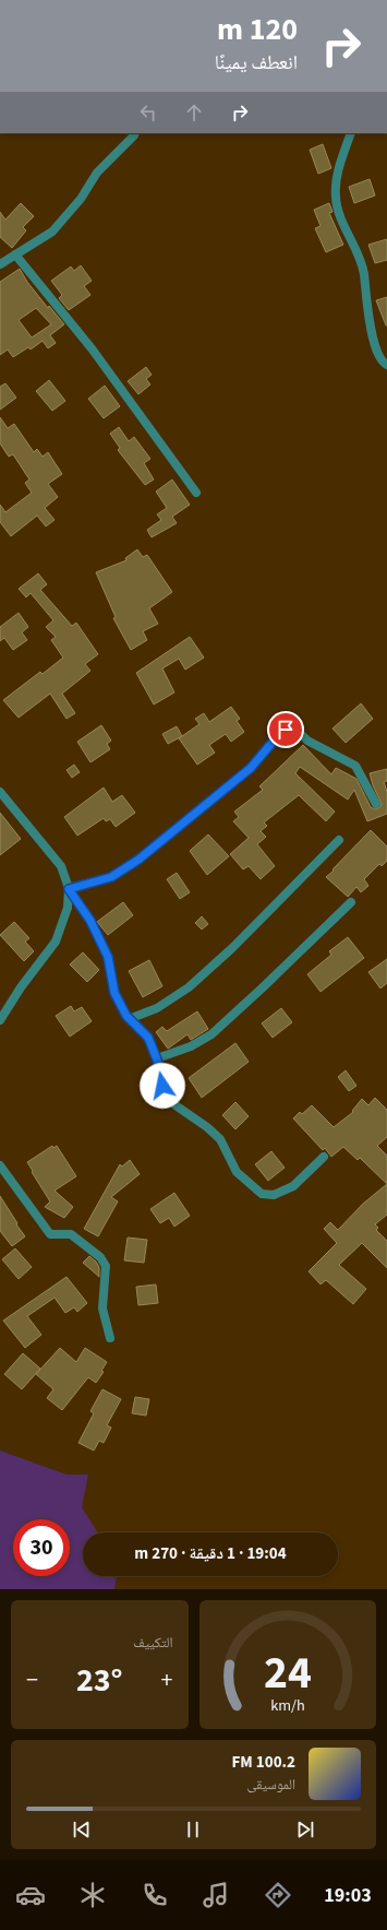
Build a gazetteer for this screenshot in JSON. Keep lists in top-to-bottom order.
{
  "page": {
    "turn": ["120 m", "انعطف يمينًا"],
    "limit": "30",
    "trip": "19:04 · 1 دقيقة · 270 m",
    "tile": "التكييف",
    "heat": ["−", "23°", "+"],
    "song": ["100.2 FM", "الموسيقى"],
    "tabs": "19:03",
    "gauge": ["24", "km/h"]
  }
}
